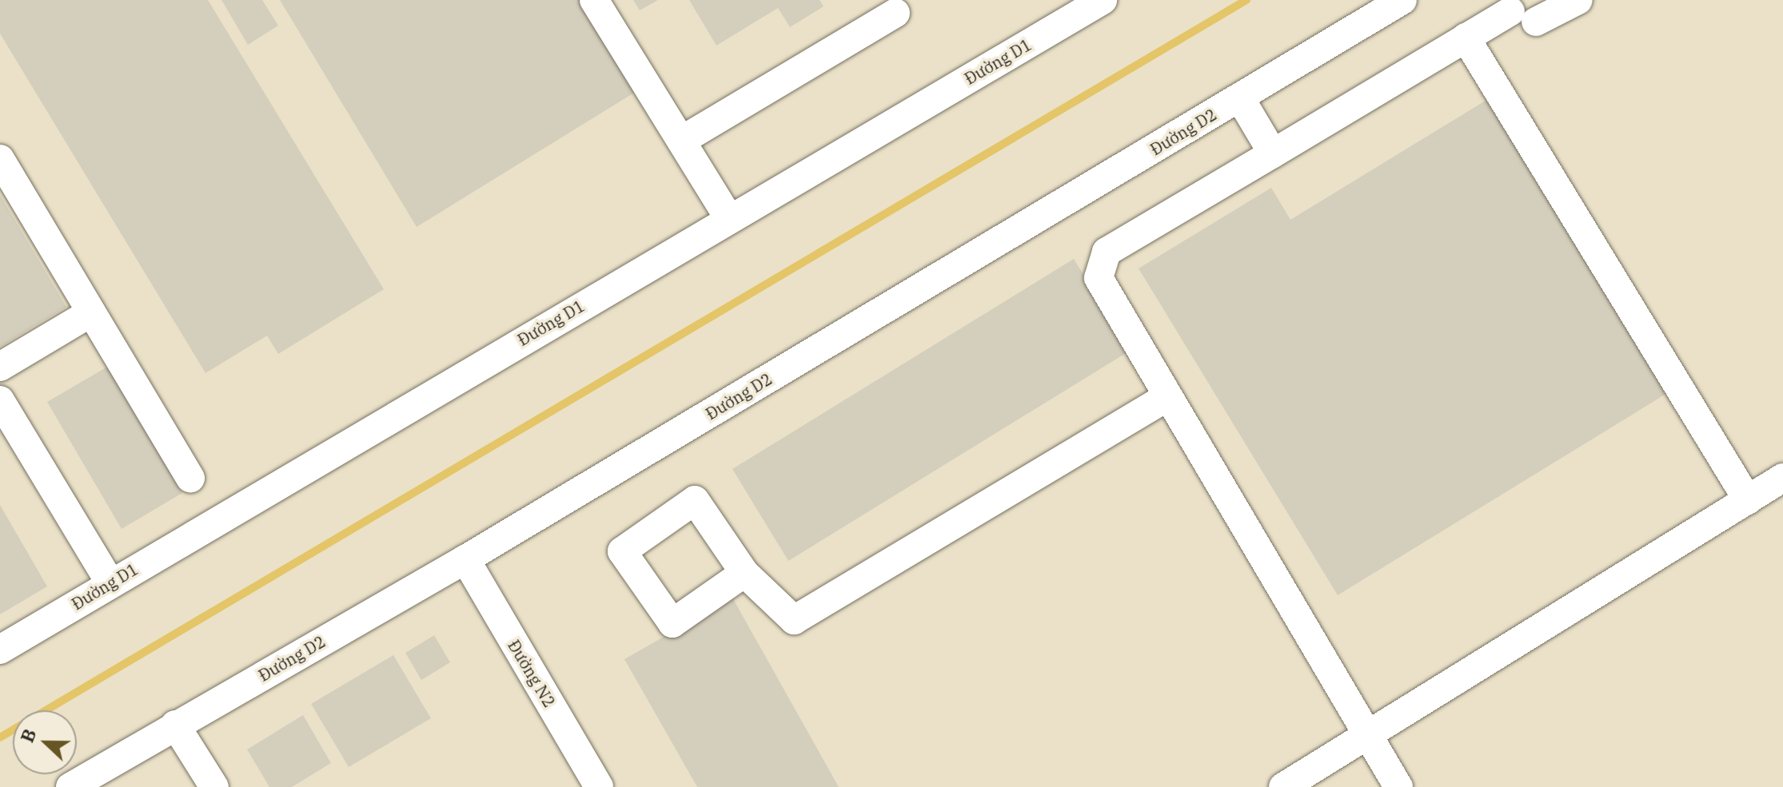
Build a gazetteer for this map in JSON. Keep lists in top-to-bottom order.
{
  "streets": {
    "street": ["Đường D1", "Đường D2", "Đường N2"]
  },
  "crossings": [
    ["Đường D2", "Đường N2"]
  ],
  "north": "left"
}
